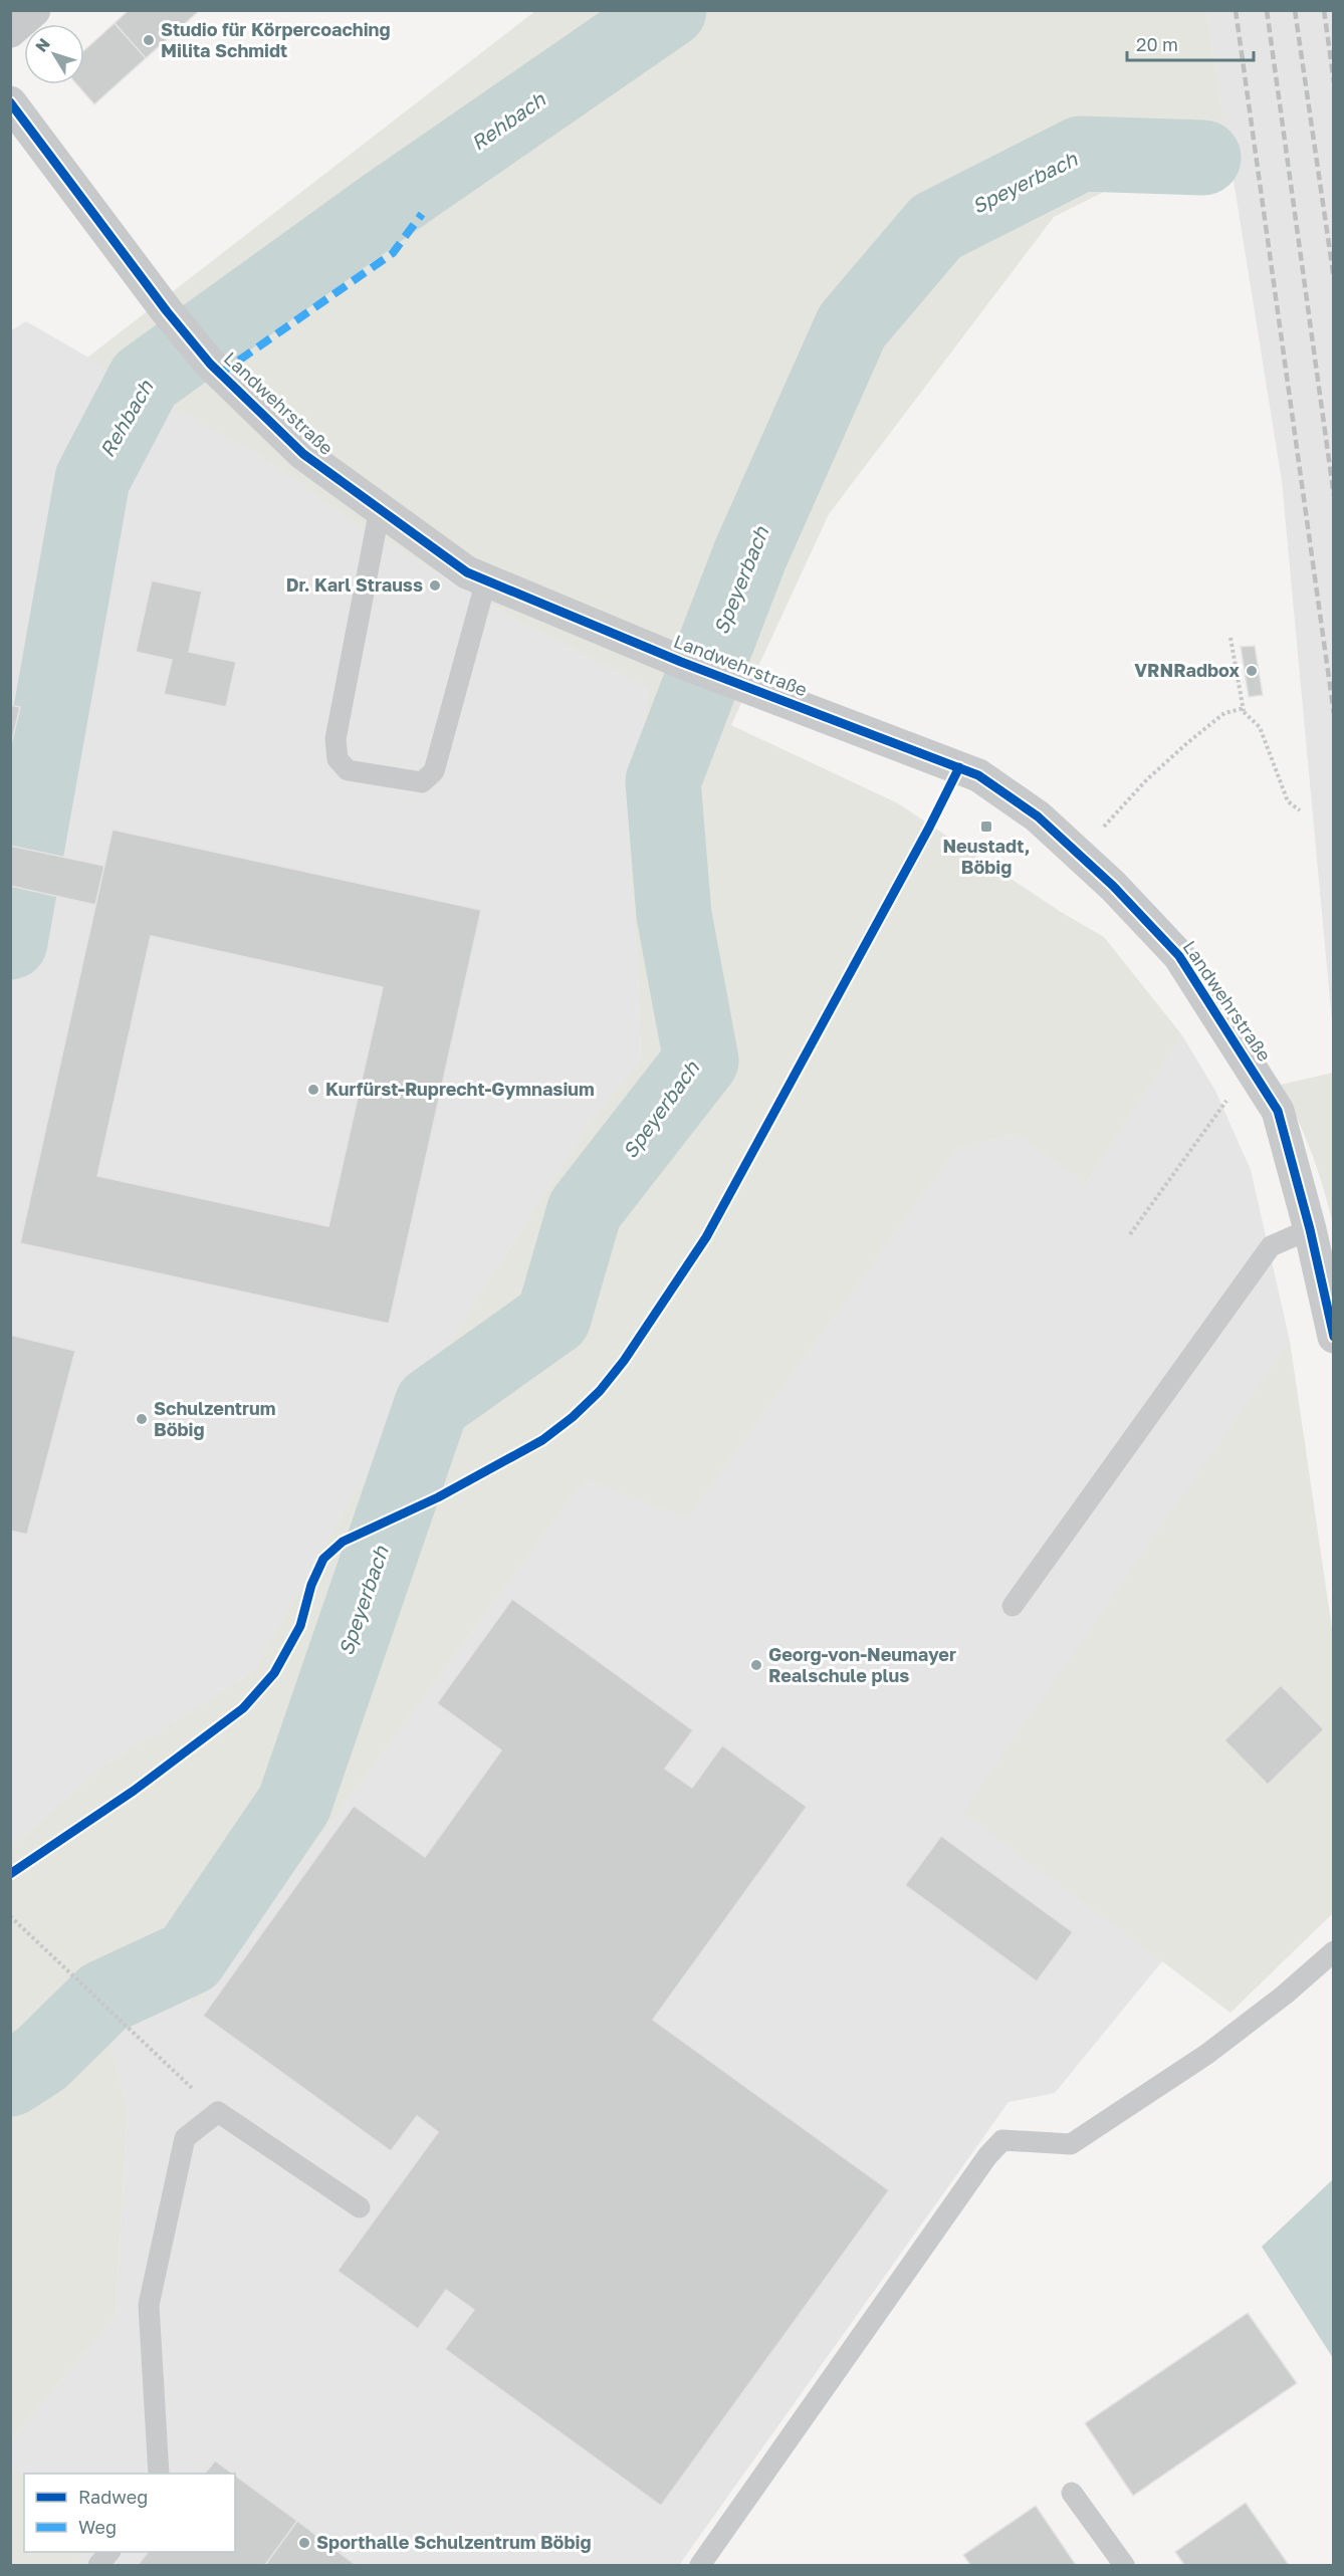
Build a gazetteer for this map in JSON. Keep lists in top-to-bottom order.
{
  "streets": {
    "street": ["Landwehrstraße"]
  },
  "water": ["Rehbach", "Speyerbach"],
  "places": {
    "other": [
      "Studio für Körpercoaching Milita Schmidt",
      "Dr. Karl Strauss",
      "VRNRadbox",
      "Kurfürst-Ruprecht-Gymnasium",
      "Schulzentrum Böbig",
      "Georg-von-Neumayer Realschule plus",
      "Sporthalle Schulzentrum Böbig"
    ],
    "transit": ["Neustadt, Böbig"]
  },
  "legend": ["Radweg", "Weg"],
  "scale_bar": "20 m",
  "north": "top left"
}
